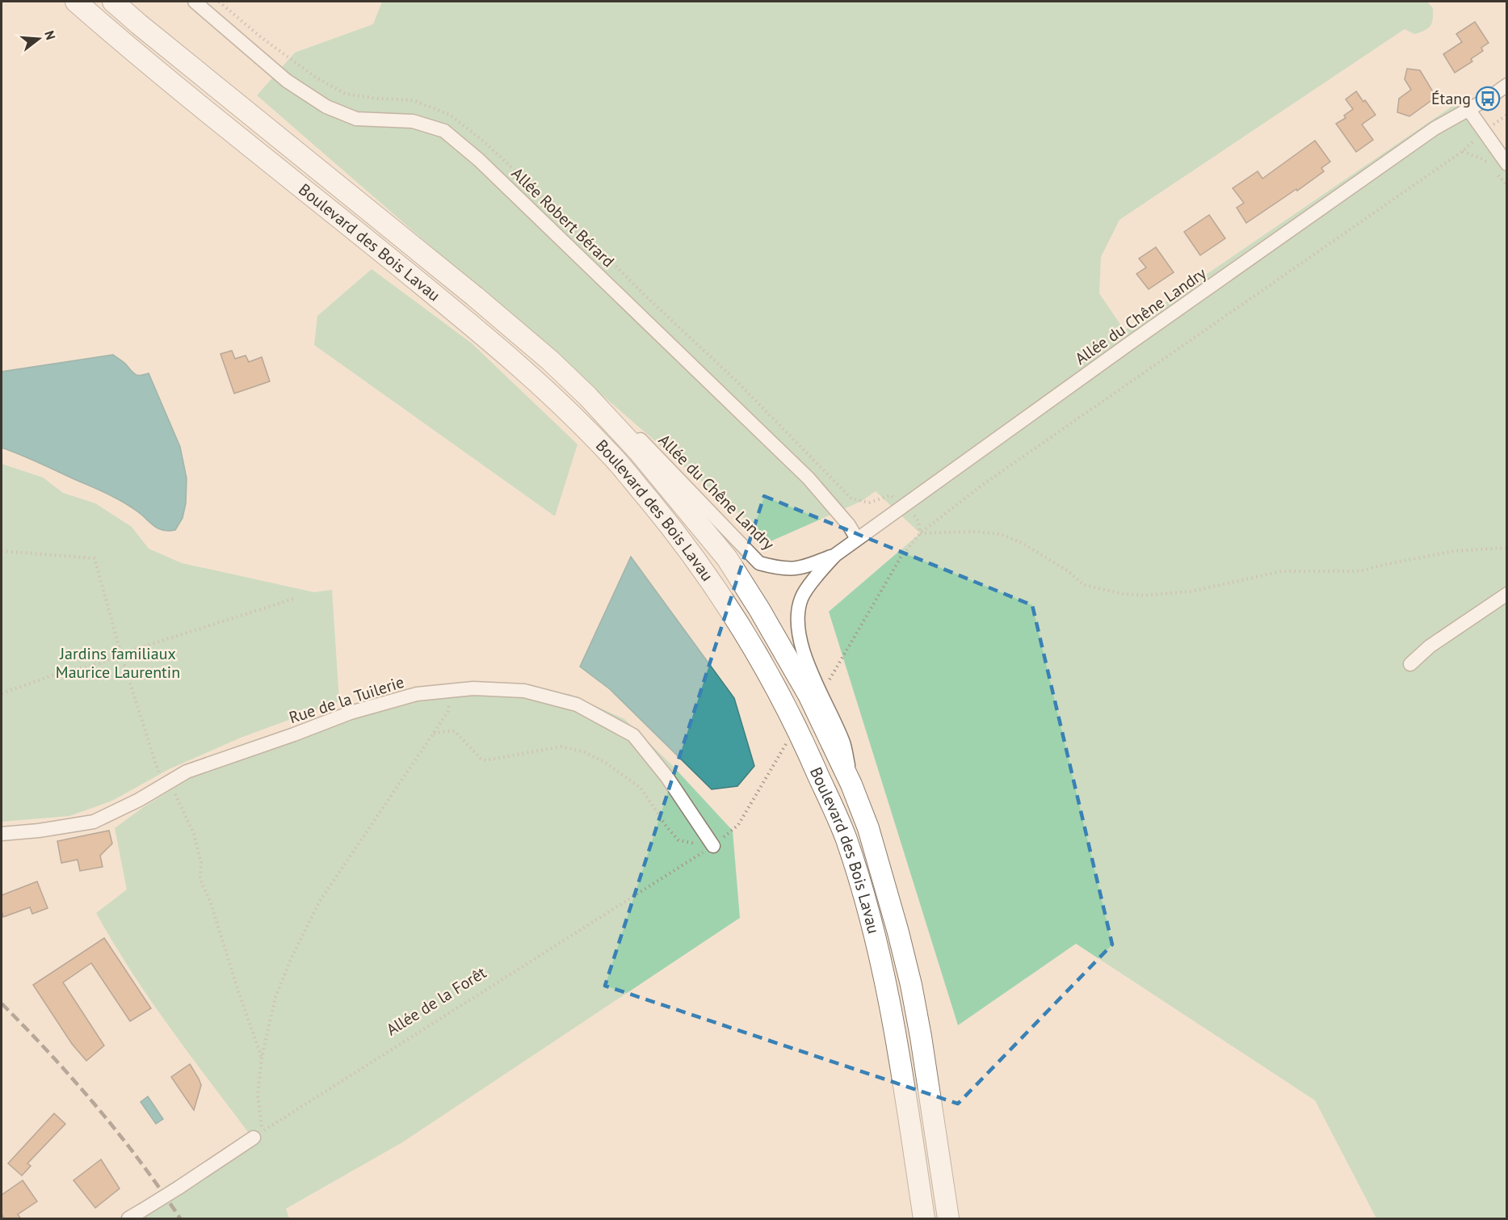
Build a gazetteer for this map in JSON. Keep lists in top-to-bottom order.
{
  "streets": {
    "main road": ["Boulevard des Bois Lavau"],
    "street": ["Allée Robert Bérard", "Allée du Chêne Landry", "Rue de la Tuilerie"],
    "path": ["Allée de la Forêt"]
  },
  "crossings": [
    ["Allée Robert Bérard", "Allée du Chêne Landry"],
    ["Boulevard des Bois Lavau", "Allée du Chêne Landry"],
    ["Rue de la Tuilerie", "Allée de la Forêt"]
  ],
  "parks": ["Jardins familiaux Maurice Laurentin"],
  "places": {
    "bus stop": ["Étang"]
  },
  "north": "right"
}
